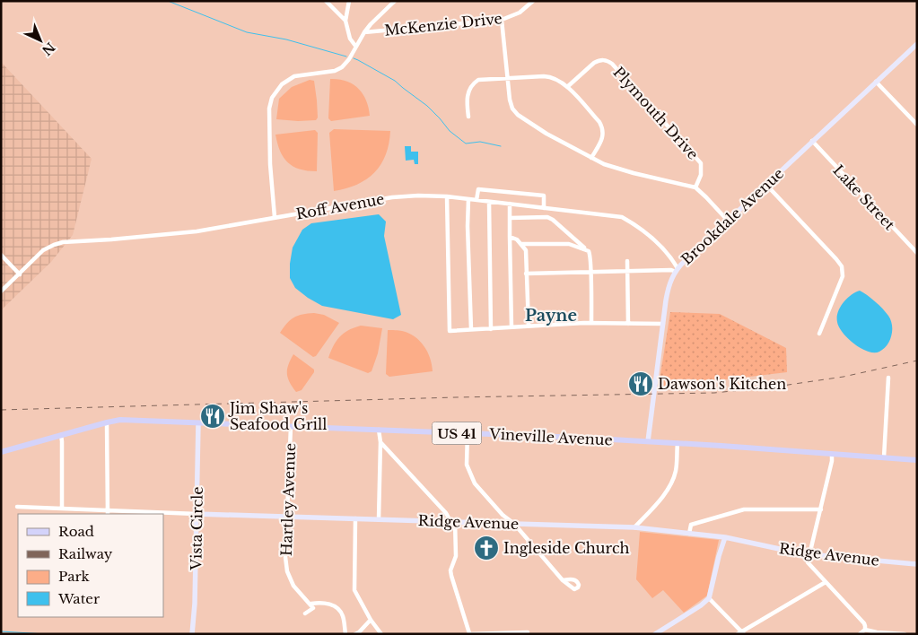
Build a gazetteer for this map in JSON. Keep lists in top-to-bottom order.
{
  "streets": {
    "main road": ["US 41", "Vineville Avenue"],
    "street": [
      "McKenzie Drive",
      "Plymouth Drive",
      "Lake Street",
      "Roff Avenue",
      "Brookdale Avenue",
      "Hartley Avenue",
      "Ridge Avenue",
      "Vista Circle"
    ]
  },
  "crossings": [
    ["McKenzie Drive", "Roff Avenue"],
    ["Lake Street", "Brookdale Avenue"],
    ["Roff Avenue", "Brookdale Avenue"],
    ["Brookdale Avenue", "Vineville Avenue"],
    ["Vineville Avenue", "Hartley Avenue"],
    ["Vineville Avenue", "Vista Circle"],
    ["Hartley Avenue", "Ridge Avenue"],
    ["Ridge Avenue", "Vista Circle"]
  ],
  "districts": ["Payne"],
  "places": {
    "restaurant": ["Dawson's Kitchen", "Jim Shaw's Seafood Grill"],
    "church": ["Ingleside Church"]
  },
  "legend": [
    "Road",
    "Railway",
    "Park",
    "Water"
  ],
  "north": "bottom right"
}
